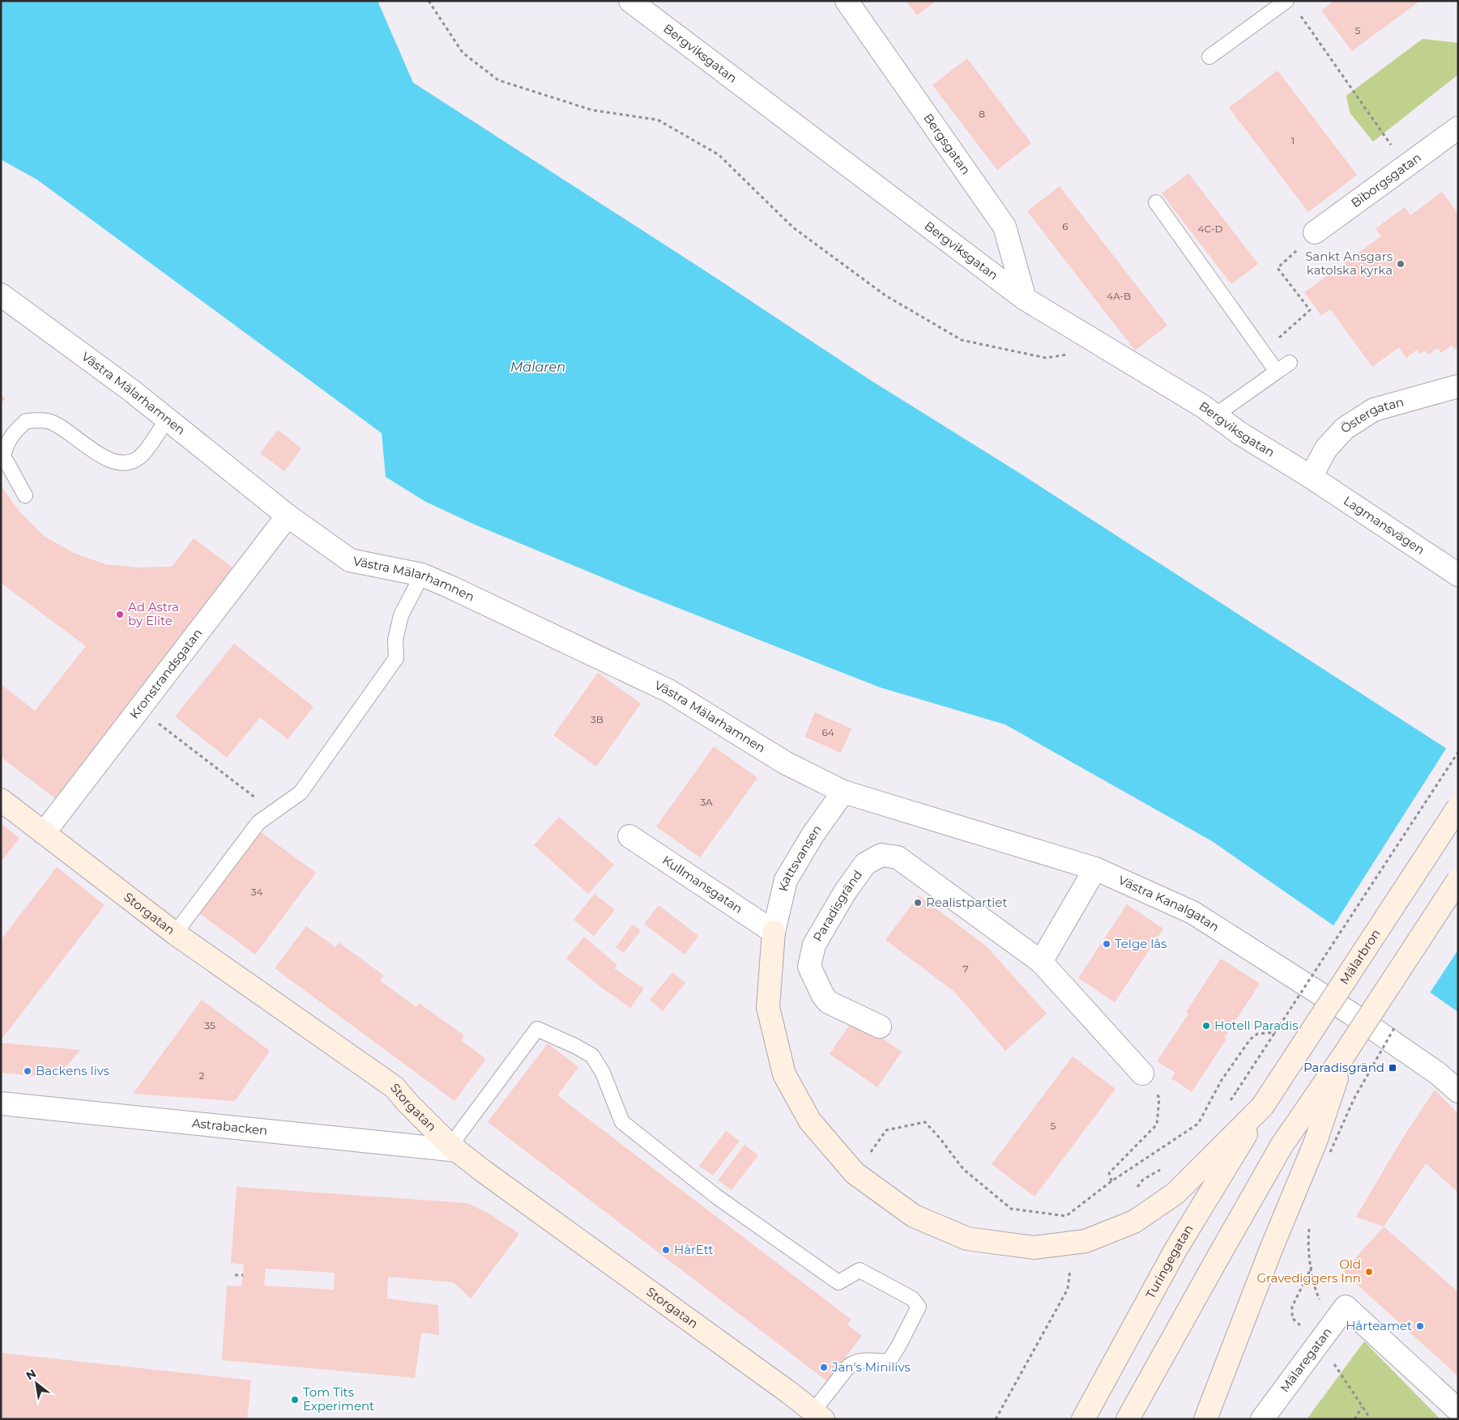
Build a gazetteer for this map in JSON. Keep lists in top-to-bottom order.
{
  "streets": {
    "main road": ["Storgatan", "Mälarbron", "Turingegatan"],
    "street": [
      "Bergviksgatan",
      "Bergsgatan",
      "Biborgsgatan",
      "Västra Mälarhamnen",
      "Östergatan",
      "Lagmansvägen",
      "Kronstrandsgatan",
      "Kattsvansen",
      "Kullmansgatan",
      "Västra Kanalgatan",
      "Paradisgränd",
      "Astrabacken",
      "Mälaregatan"
    ]
  },
  "crossings": [
    ["Bergviksgatan", "Bergsgatan"],
    ["Bergviksgatan", "Östergatan"],
    ["Bergviksgatan", "Lagmansvägen"],
    ["Västra Mälarhamnen", "Kronstrandsgatan"],
    ["Västra Mälarhamnen", "Kattsvansen"],
    ["Västra Mälarhamnen", "Västra Kanalgatan"],
    ["Östergatan", "Lagmansvägen"],
    ["Kronstrandsgatan", "Storgatan"],
    ["Kattsvansen", "Kullmansgatan"],
    ["Kattsvansen", "Västra Kanalgatan"],
    ["Storgatan", "Astrabacken"],
    ["Mälarbron", "Turingegatan"]
  ],
  "water": ["Mälaren"],
  "places": {
    "other": [
      "Sankt Ansgars katolska kyrka",
      "Ad Astra by Elite",
      "Realistpartiet",
      "Telge lås",
      "Hotell Paradis",
      "Backens livs",
      "HårEtt",
      "Old Gravediggers Inn",
      "Hårteamet",
      "Jan's Minilivs",
      "Tom Tits Experiment"
    ],
    "transit": ["Paradisgränd"]
  },
  "house_numbers": [
    "5",
    "8",
    "1",
    "6",
    "4C-D",
    "4A-B",
    "3B",
    "64",
    "3A",
    "34",
    "7",
    "35",
    "2",
    "5"
  ],
  "north": "top left"
}
